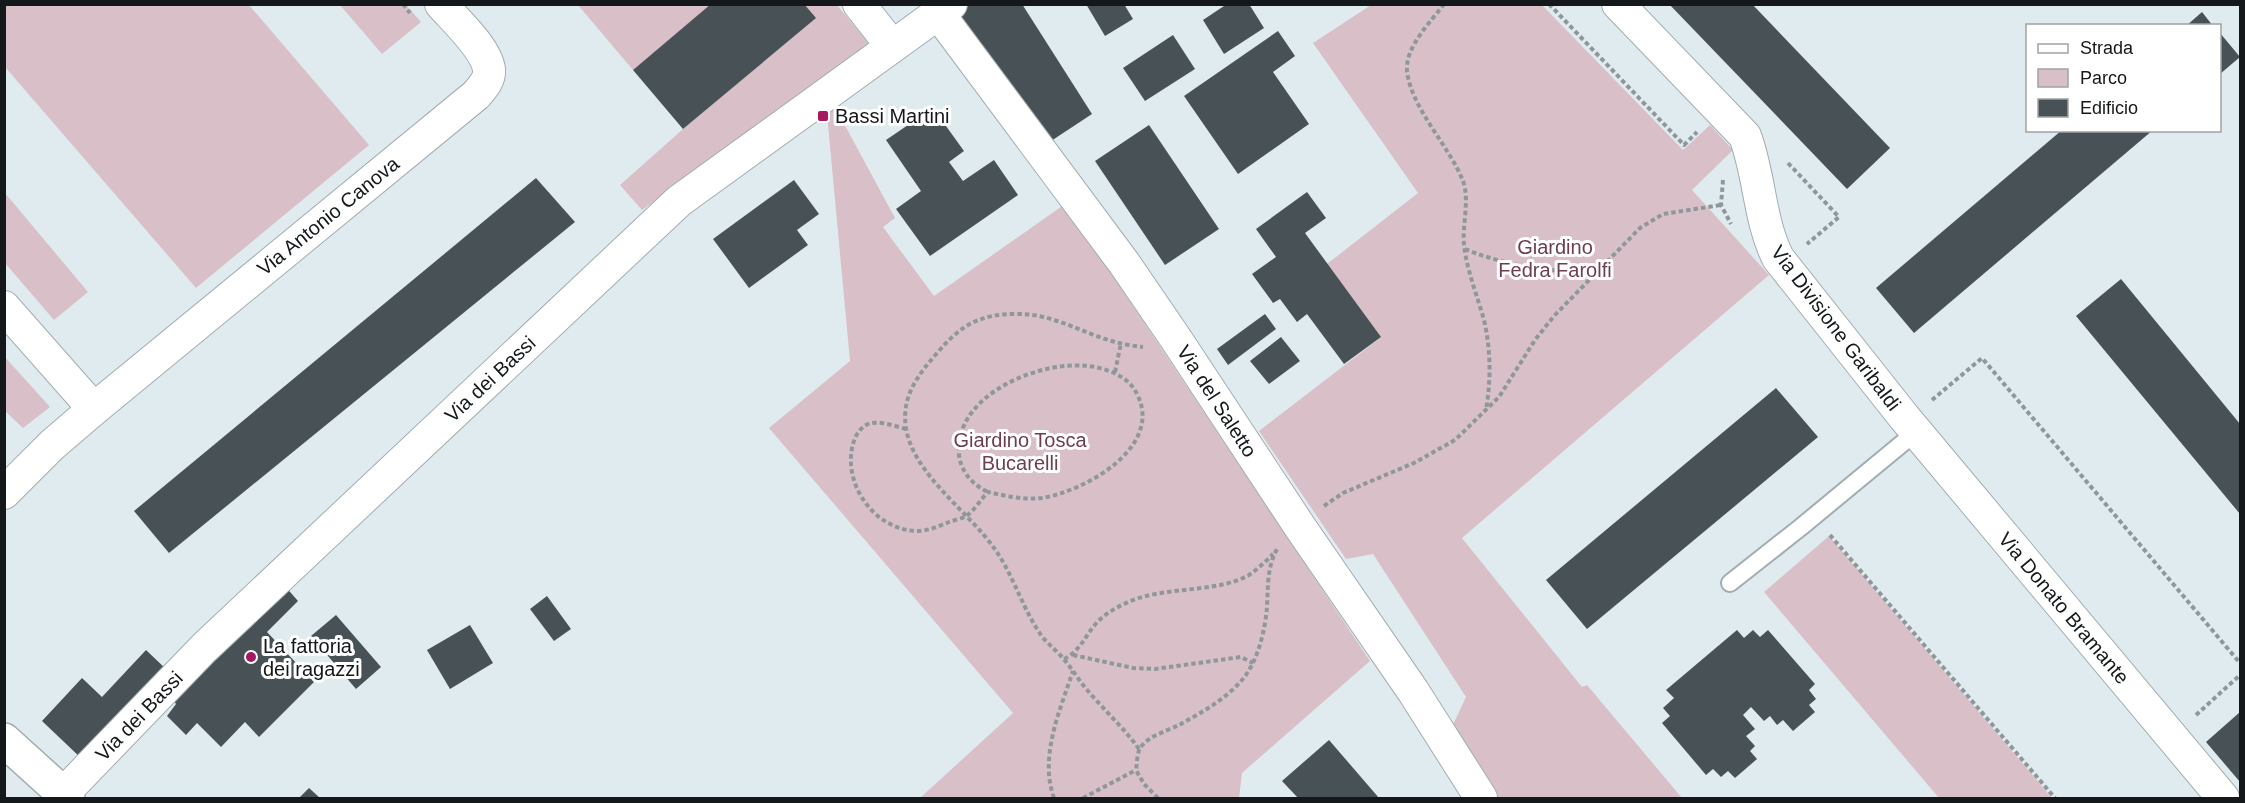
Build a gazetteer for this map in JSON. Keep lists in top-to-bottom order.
{
  "streets": {
    "street": [
      "Via Antonio Canova",
      "Via Divisione Garibaldi",
      "Via dei Bassi",
      "Via del Saletto",
      "Via Donato Bramante"
    ]
  },
  "crossings": [
    ["Via Divisione Garibaldi", "Via Donato Bramante"],
    ["Via dei Bassi", "Via del Saletto"]
  ],
  "parks": ["Giardino Fedra Farolfi", "Giardino Tosca Bucarelli"],
  "places": {
    "transit": ["Bassi Martini"],
    "other": ["La fattoria dei ragazzi"]
  },
  "legend": ["Strada", "Parco", "Edificio"]
}
